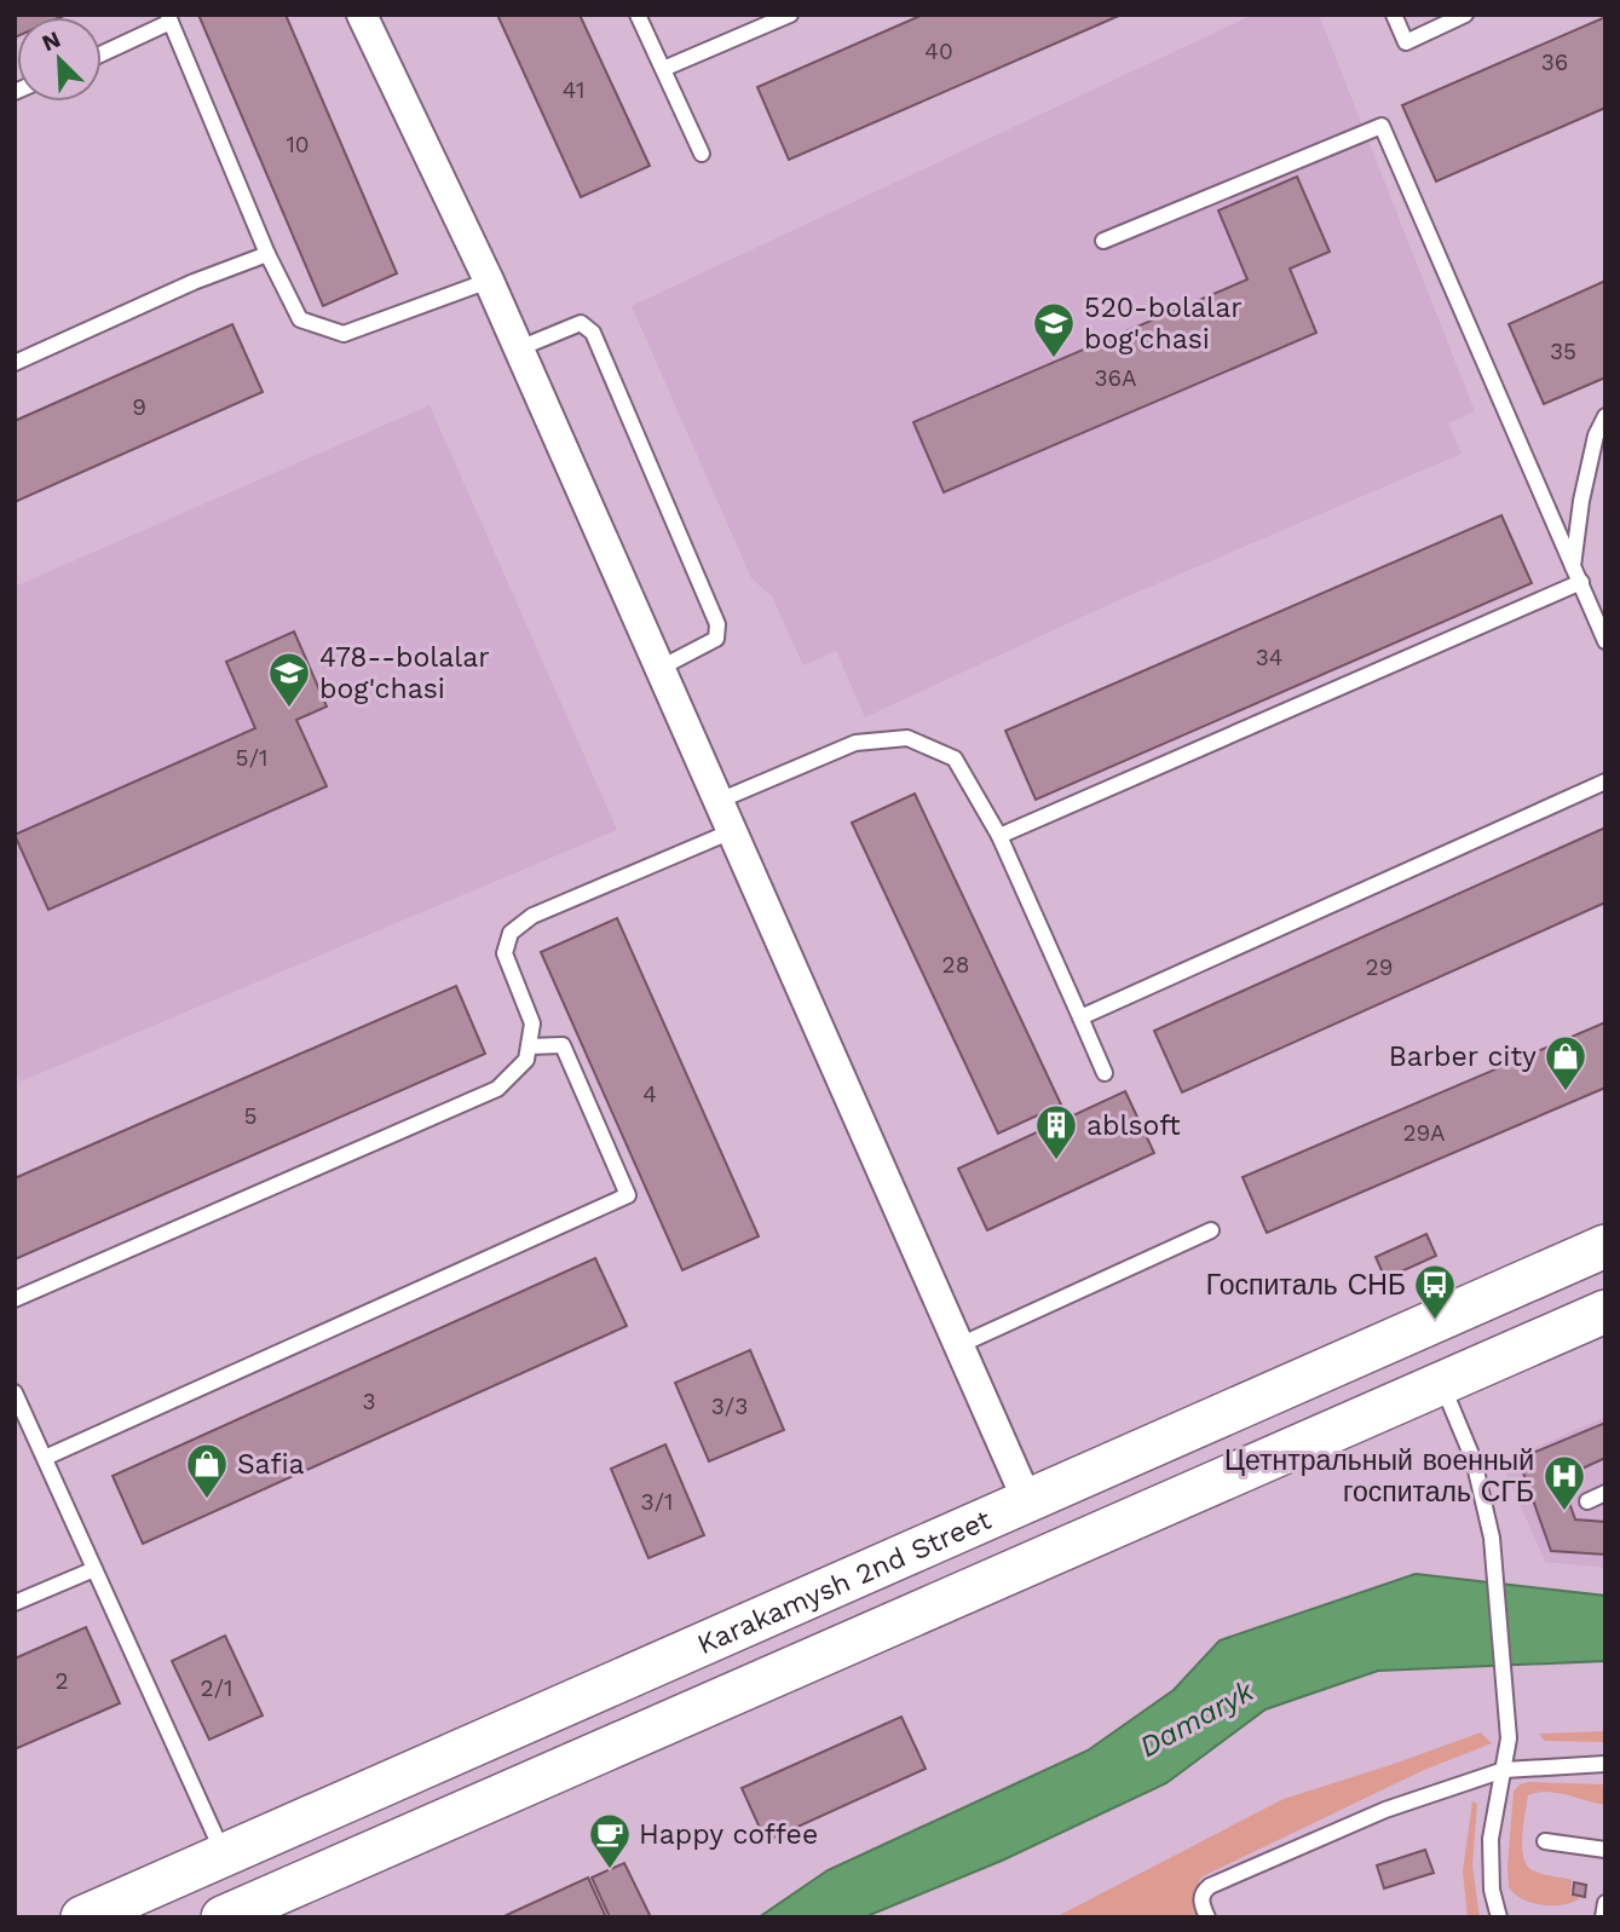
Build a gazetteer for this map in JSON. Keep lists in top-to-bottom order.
{
  "streets": {
    "main road": ["Karakamysh 2nd Street"]
  },
  "water": ["Damaryk"],
  "places": {
    "school or university": ["520-bolalar bog'chasi", "478--bolalar bog'chasi"],
    "shop": ["Barber city", "Safia"],
    "building": ["ablsoft"],
    "bus stop": ["Госпиталь СНБ"],
    "hospital": ["Цетнтральный военный госпиталь СГБ"],
    "cafe": ["Happy coffee"]
  },
  "house_numbers": [
    "40",
    "36",
    "41",
    "10",
    "35",
    "36A",
    "9",
    "34",
    "5/1",
    "28",
    "29",
    "4",
    "5",
    "29A",
    "3",
    "3/3",
    "3/1",
    "2",
    "2/1"
  ],
  "north": "top left"
}
